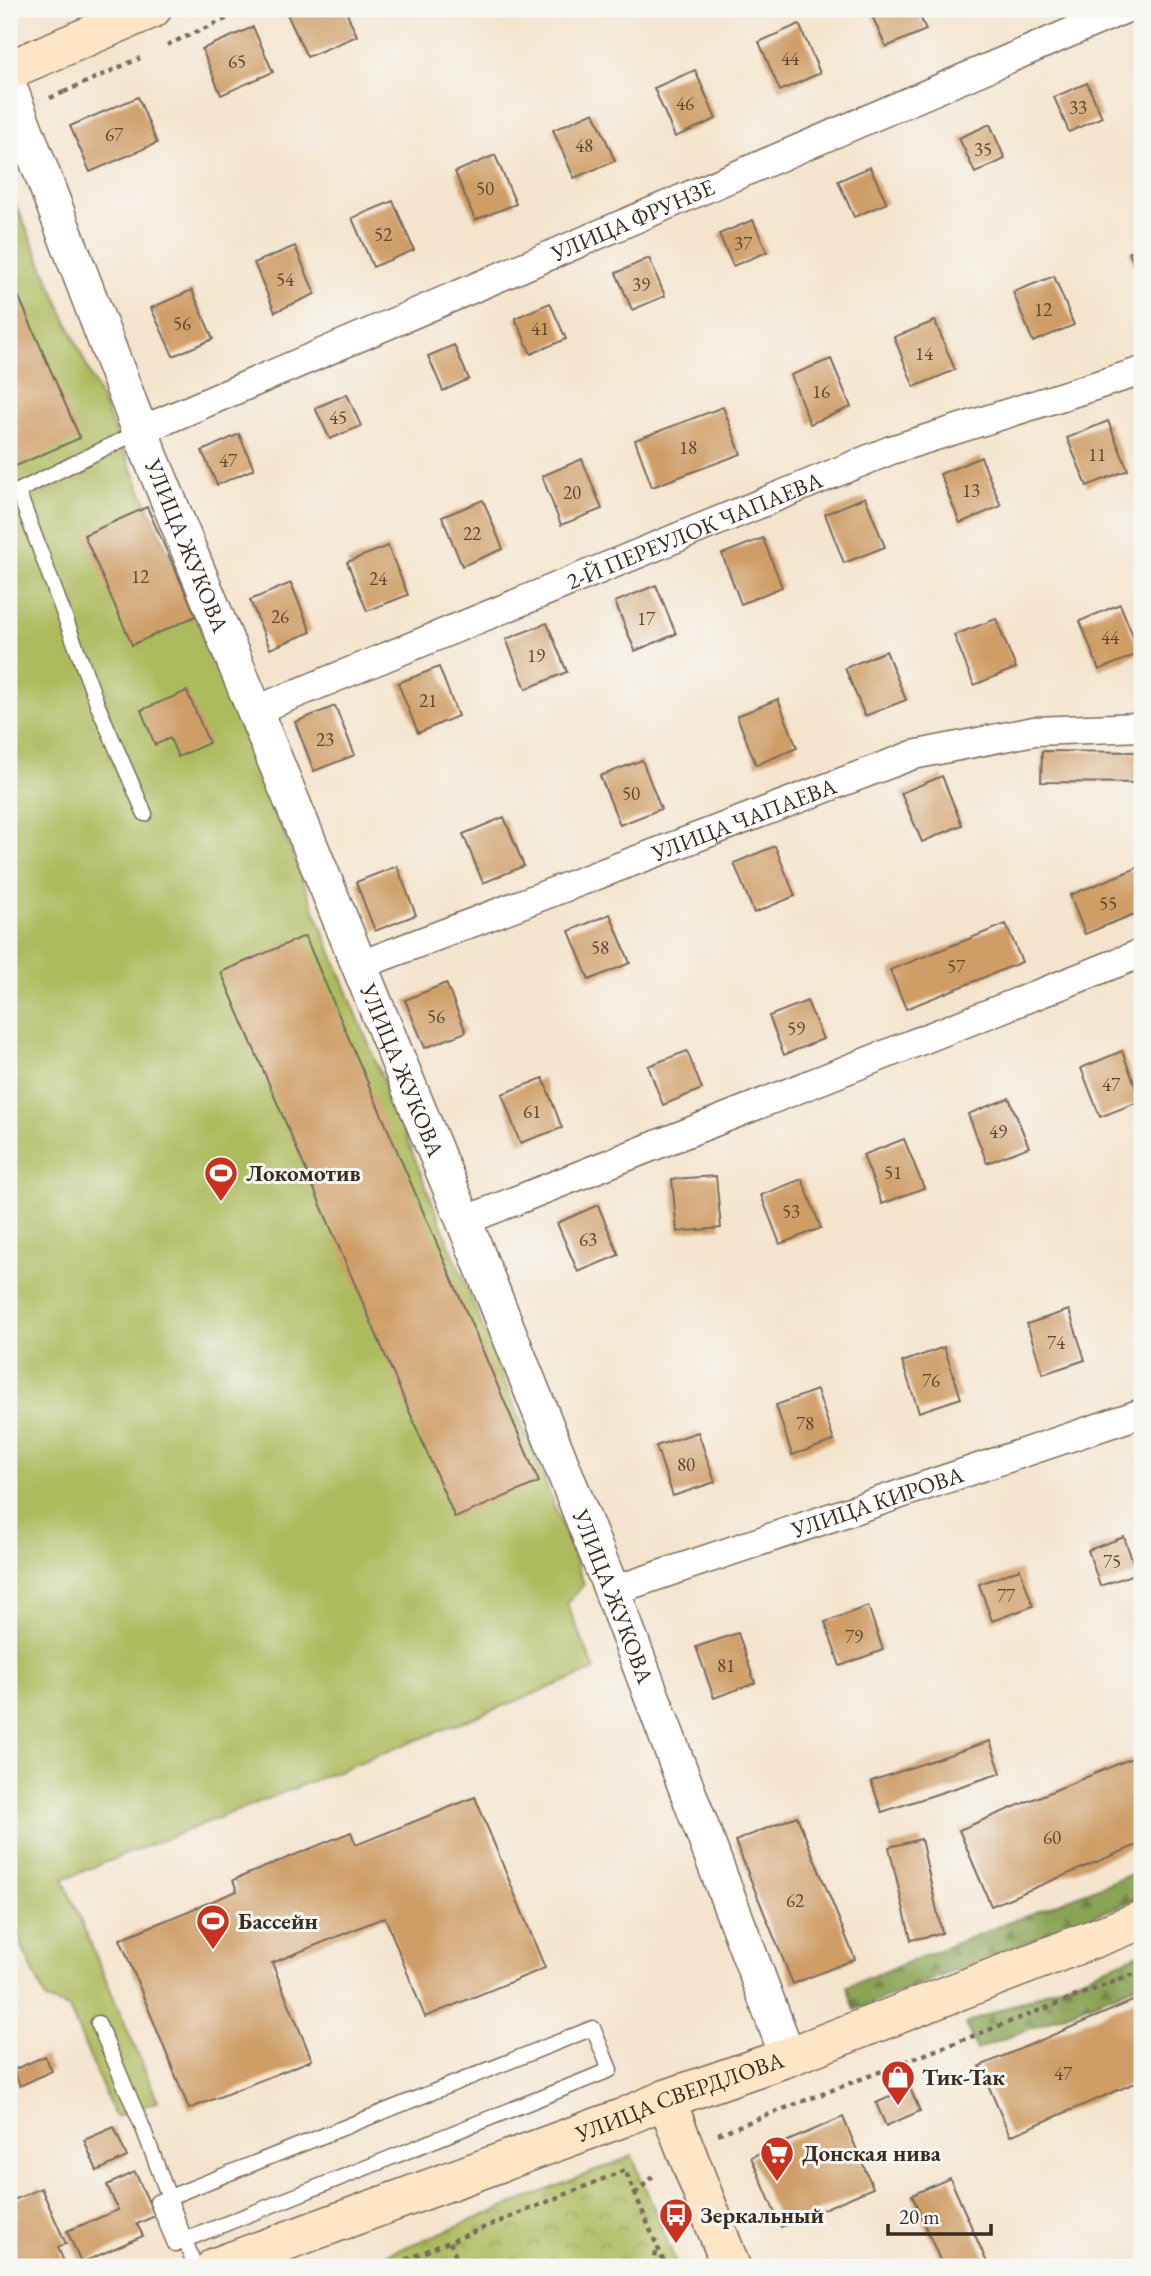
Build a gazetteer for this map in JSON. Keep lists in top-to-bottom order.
{
  "streets": {
    "main road": ["УЛИЦА СВЕРДЛОВА"],
    "street": [
      "УЛИЦА ФРУНЗЕ",
      "2-Й ПЕРЕУЛОК ЧАПАЕВА",
      "УЛИЦА ЖУКОВА",
      "УЛИЦА ЧАПАЕВА",
      "УЛИЦА КИРОВА"
    ]
  },
  "crossings": [
    ["УЛИЦА ФРУНЗЕ", "УЛИЦА ЖУКОВА"],
    ["2-Й ПЕРЕУЛОК ЧАПАЕВА", "УЛИЦА ЖУКОВА"],
    ["УЛИЦА ЖУКОВА", "УЛИЦА ЧАПАЕВА"],
    ["УЛИЦА ЖУКОВА", "УЛИЦА КИРОВА"],
    ["УЛИЦА ЖУКОВА", "УЛИЦА СВЕРДЛОВА"]
  ],
  "places": {
    "sports": ["Локомотив", "Бассейн"],
    "shop": ["Тик-Так"],
    "supermarket": ["Донская нива"],
    "bus stop": ["Зеркальный"]
  },
  "house_numbers": [
    "44",
    "65",
    "46",
    "33",
    "67",
    "48",
    "35",
    "50",
    "52",
    "37",
    "54",
    "39",
    "12",
    "56",
    "41",
    "14",
    "16",
    "45",
    "18",
    "11",
    "47",
    "13",
    "20",
    "22",
    "12",
    "24",
    "26",
    "17",
    "44",
    "19",
    "21",
    "23",
    "50",
    "55",
    "58",
    "57",
    "56",
    "59",
    "47",
    "61",
    "49",
    "51",
    "53",
    "63",
    "74",
    "76",
    "78",
    "80",
    "75",
    "77",
    "79",
    "81",
    "60",
    "62",
    "47"
  ],
  "scale_bar": "20 m"
}
